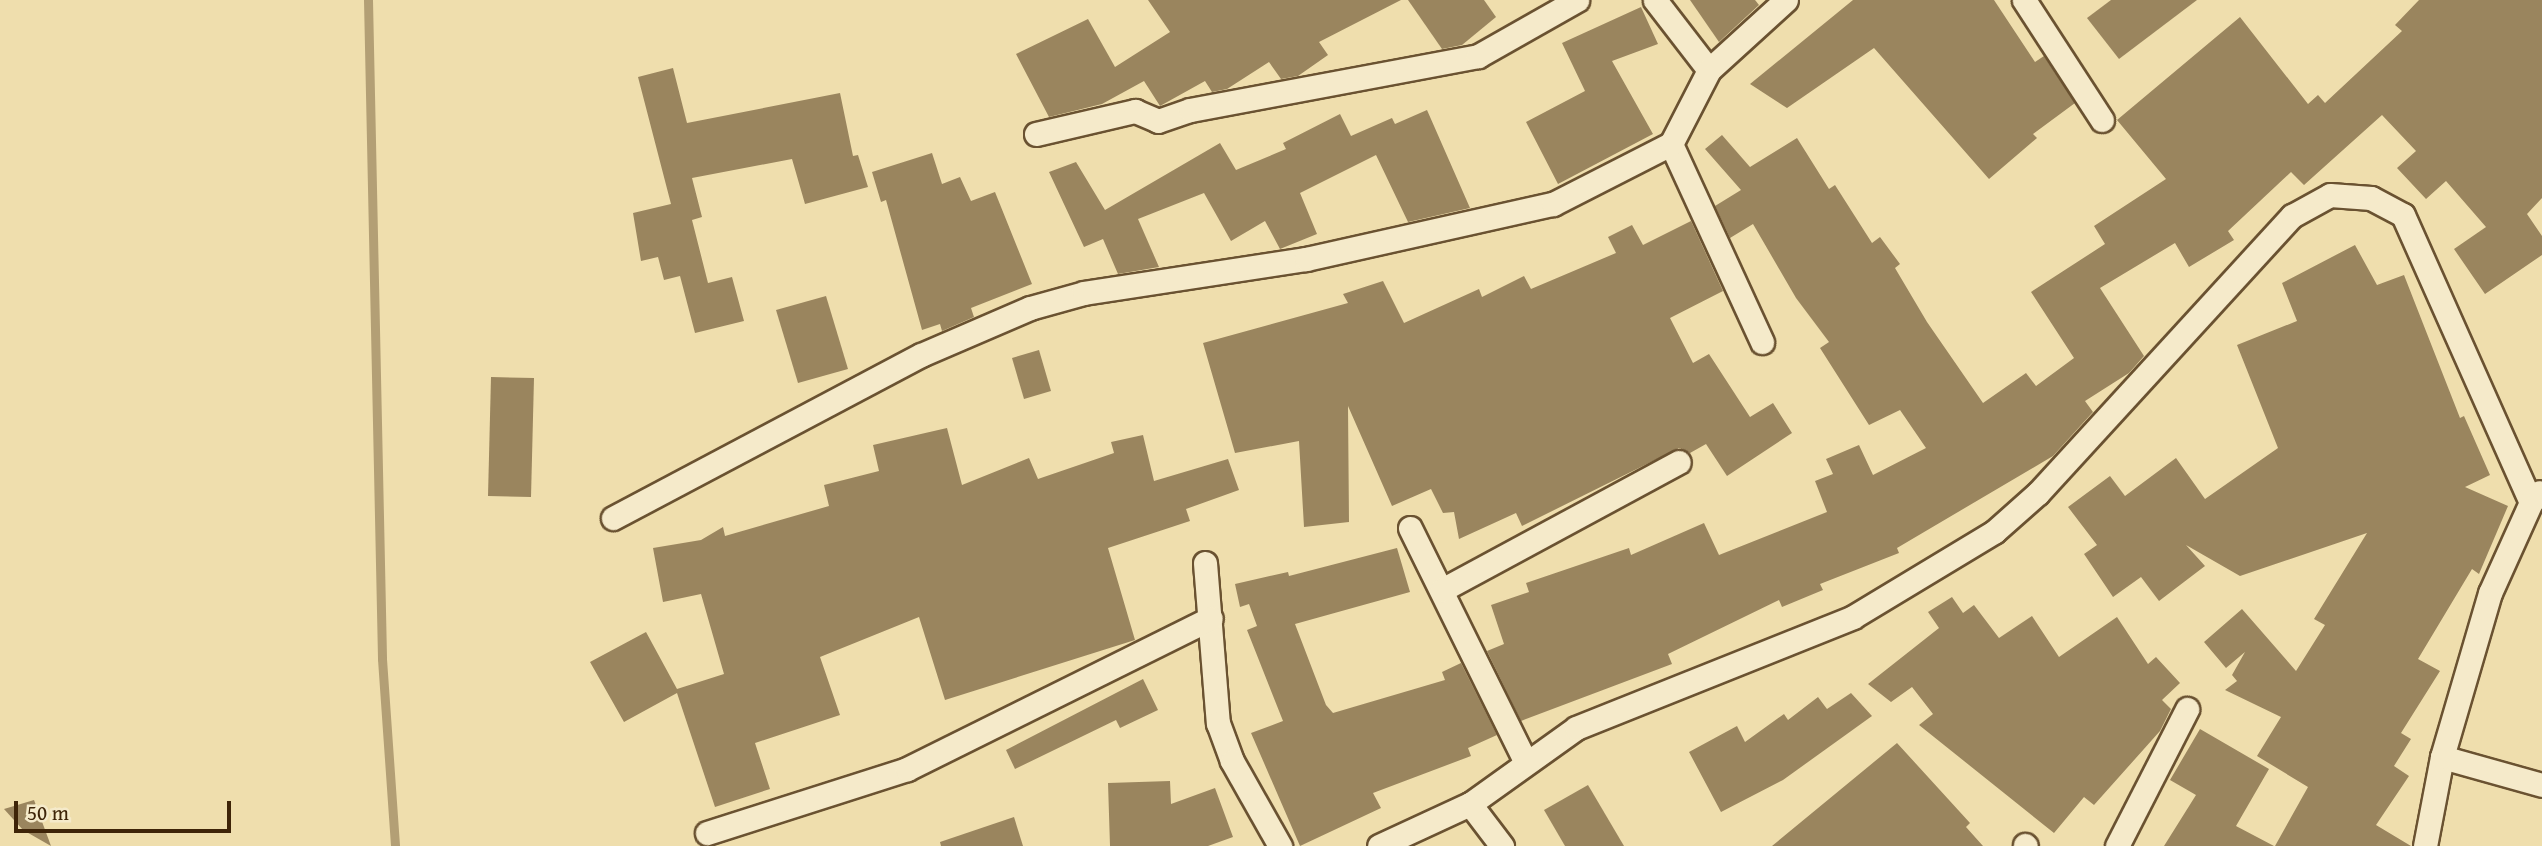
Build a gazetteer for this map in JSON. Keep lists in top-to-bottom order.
{
  "scale_bar": "50 m"
}
